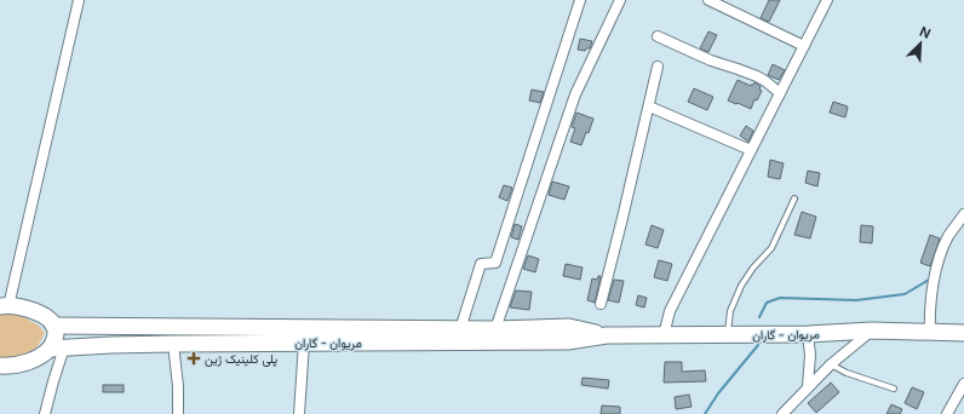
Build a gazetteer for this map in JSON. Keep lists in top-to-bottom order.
{
  "streets": {
    "main road": ["مریوان - گاران"]
  },
  "places": {
    "health": ["پلی کلینیک ژین"]
  },
  "north": "top right"
}
